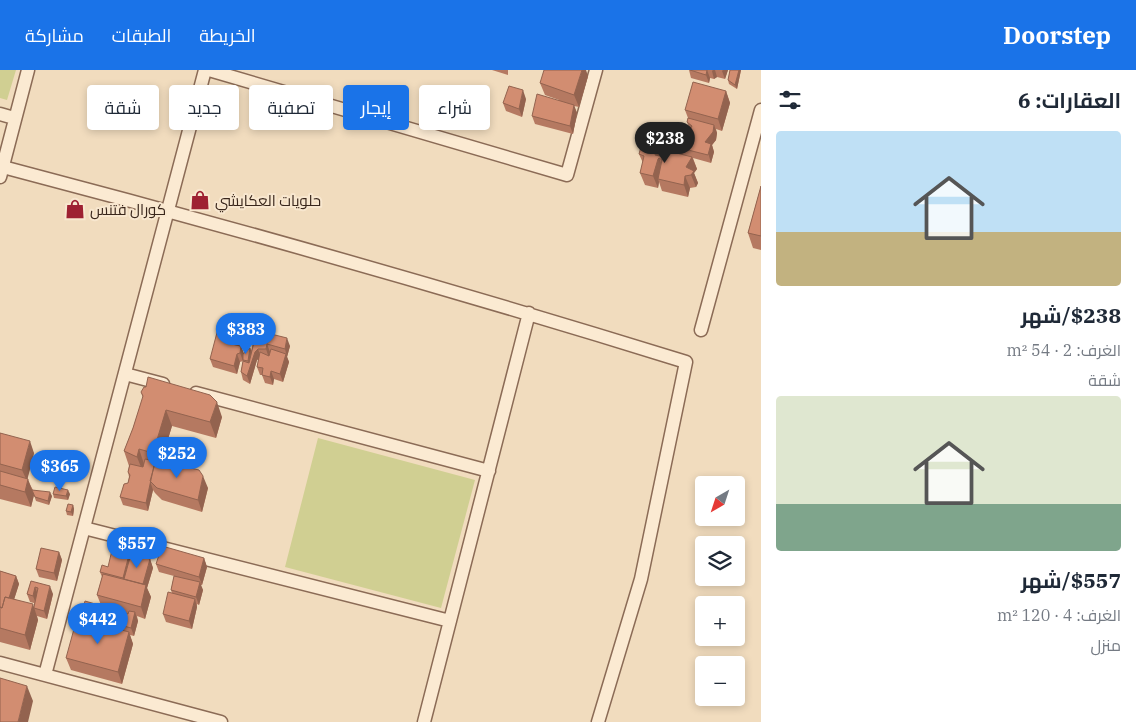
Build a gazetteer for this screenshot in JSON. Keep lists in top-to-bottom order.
{
  "places": {
    "shop": ["حلويات العكايشي", "كورال فتنس"]
  },
  "north": "bottom left",
  "page": {
    "header": "Doorstep",
    "nav": ["الخريطة", "الطبقات", "مشاركة"],
    "heading": "العقارات: 6",
    "chip": [
      "شراء",
      "إيجار",
      "تصفية",
      "جديد",
      "شقة"
    ],
    "price": [
      "$238",
      "$383",
      "$252",
      "$365",
      "$557",
      "$442"
    ],
    "list": [
      {
        "name": "$238/شهر",
        "note": "الغرف: 2 · 54 m² · شقة"
      },
      {
        "name": "$557/شهر",
        "note": "الغرف: 4 · 120 m² · منزل"
      }
    ],
    "map_buttons": ["+", "−"]
  }
}
